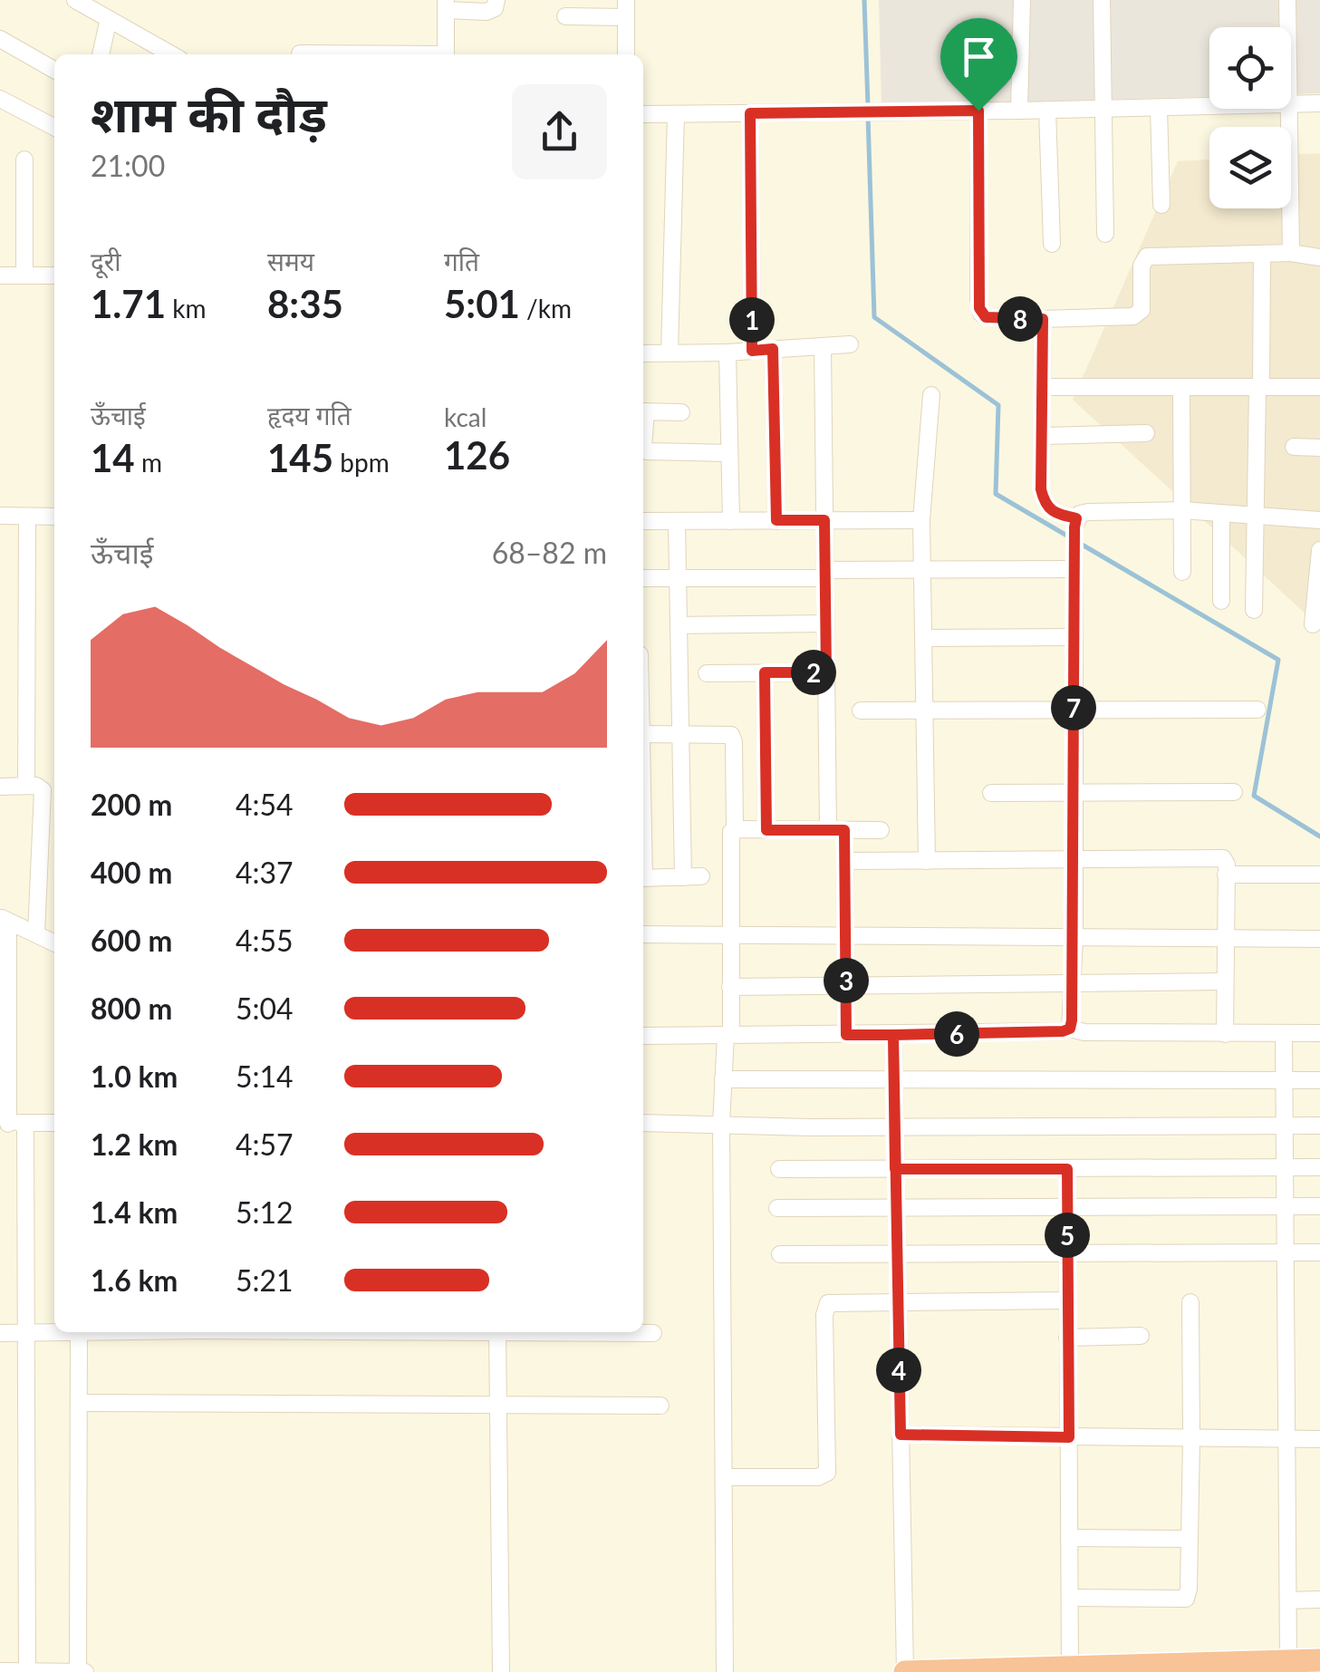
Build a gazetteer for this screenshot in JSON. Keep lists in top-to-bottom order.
{
  "page": {
    "heading": ["शाम की दौड़", "21:00"],
    "stats": [
      ["दूरी", "1.71 km"],
      ["समय", "8:35"],
      ["गति", "5:01 /km"],
      ["ऊँचाई", "14 m"],
      ["हृदय गति", "145 bpm"],
      ["kcal", "126"]
    ],
    "pins": [
      "8",
      "1",
      "2",
      "7",
      "3",
      "6",
      "5",
      "4"
    ],
    "chart": ["ऊँचाई", "68–82 m"],
    "list": [
      {
        "name": "200 m",
        "note": "4:54"
      },
      {
        "name": "400 m",
        "note": "4:37"
      },
      {
        "name": "600 m",
        "note": "4:55"
      },
      {
        "name": "800 m",
        "note": "5:04"
      },
      {
        "name": "1.0 km",
        "note": "5:14"
      },
      {
        "name": "1.2 km",
        "note": "4:57"
      },
      {
        "name": "1.4 km",
        "note": "5:12"
      },
      {
        "name": "1.6 km",
        "note": "5:21"
      }
    ]
  }
}
